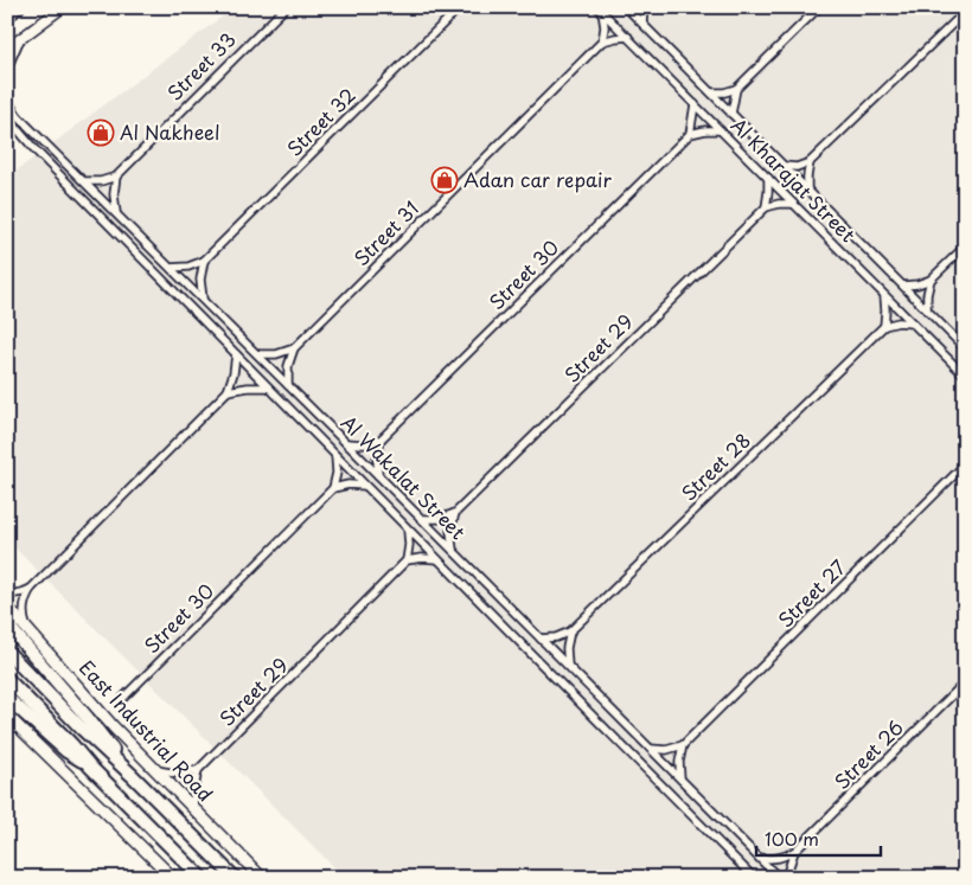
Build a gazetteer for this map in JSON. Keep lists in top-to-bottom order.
{
  "streets": {
    "highway": ["East Industrial Road"],
    "street": [
      "Street 33",
      "Street 32",
      "Al Kharajat Street",
      "Street 31",
      "Street 30",
      "Street 29",
      "Street 28",
      "Al Wakalat Street",
      "Street 27",
      "Street 26"
    ]
  },
  "crossings": [
    ["Al Wakalat Street", "Street 26"]
  ],
  "places": {
    "shop": ["Al Nakheel", "Adan car repair"]
  },
  "scale_bar": "100 m"
}
